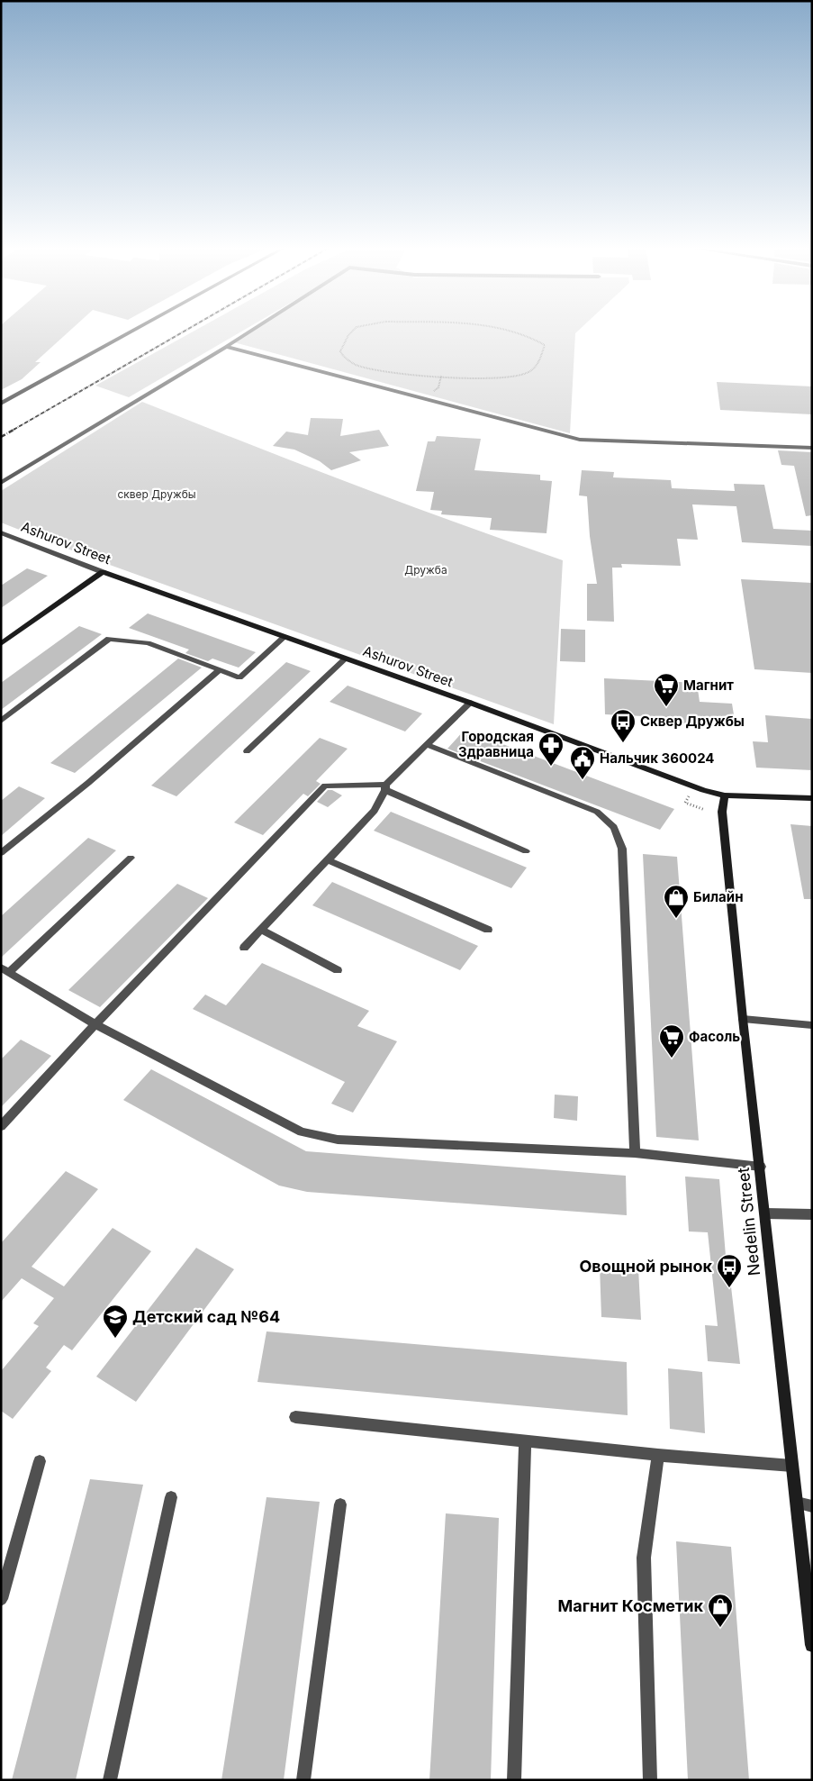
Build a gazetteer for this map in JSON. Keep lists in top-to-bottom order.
{
  "streets": {
    "street": ["Ashurov Street", "Nedelin Street"]
  },
  "crossings": [
    ["Ashurov Street", "Nedelin Street"]
  ],
  "parks": ["сквер Дружбы", "Дружба"],
  "places": {
    "supermarket": ["Магнит", "Фасоль"],
    "bus stop": ["Сквер Дружбы", "Овощной рынок"],
    "pharmacy": ["Городская Здравница"],
    "public building": ["Нальчик 360024"],
    "shop": ["Билайн", "Магнит Косметик"],
    "school or university": ["Детский сад №64"]
  }
}
